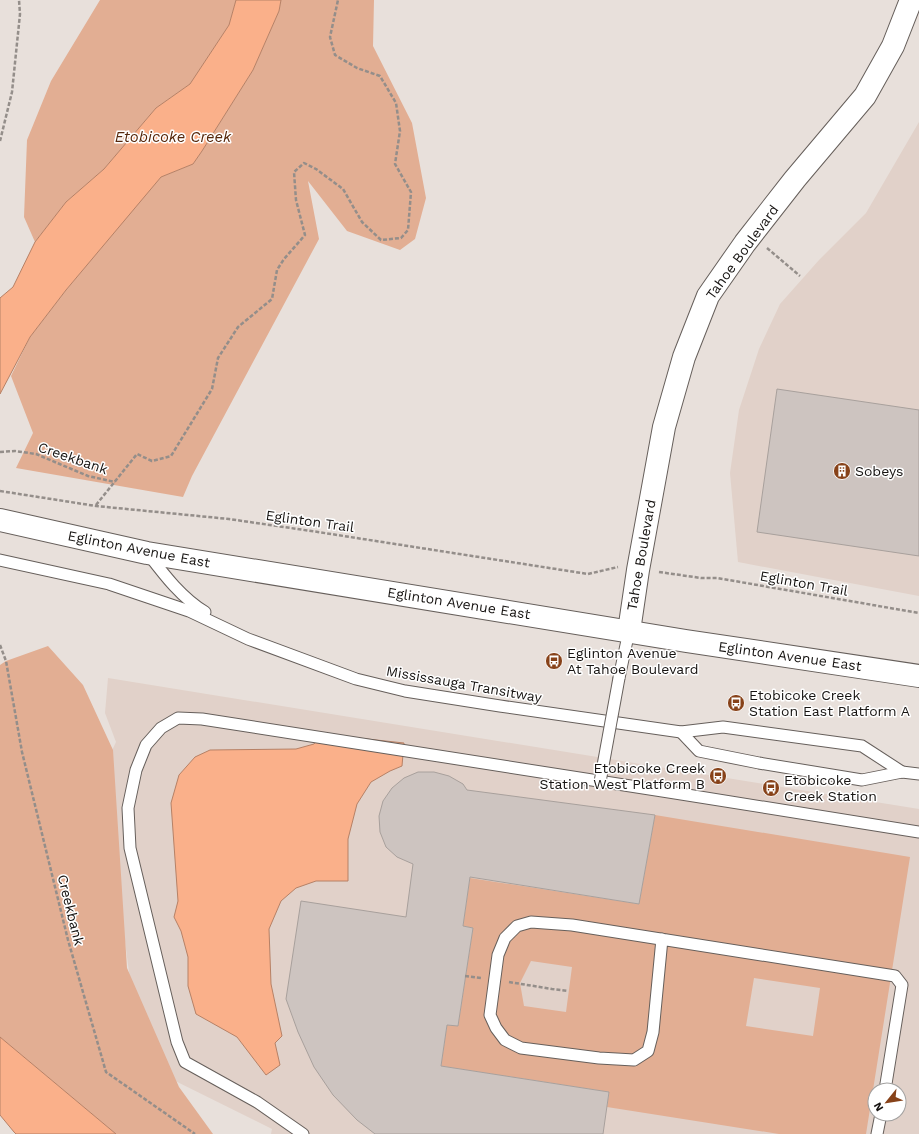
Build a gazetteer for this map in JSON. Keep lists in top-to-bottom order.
{
  "streets": {
    "main road": ["Tahoe Boulevard", "Eglinton Avenue East"],
    "lane": ["Mississauga Transitway"],
    "path": ["Creekbank", "Eglinton Trail"]
  },
  "crossings": [
    ["Tahoe Boulevard", "Eglinton Avenue East"],
    ["Eglinton Avenue East", "Mississauga Transitway"]
  ],
  "water": ["Etobicoke Creek"],
  "places": {
    "building": ["Sobeys"],
    "bus stop": [
      "Eglinton Avenue At Tahoe Boulevard",
      "Etobicoke Creek Station East Platform A",
      "Etobicoke Creek Station West Platform B",
      "Etobicoke Creek Station"
    ]
  },
  "north": "bottom left"
}
